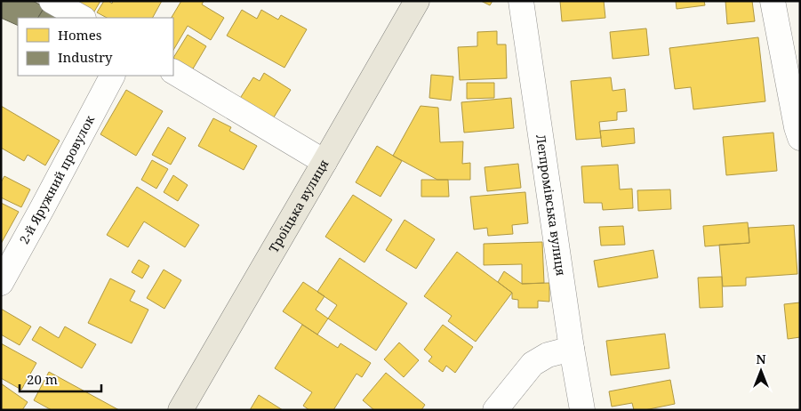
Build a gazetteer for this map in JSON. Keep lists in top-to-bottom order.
{
  "streets": {
    "main road": ["Троїцька вулиця"],
    "street": ["2-й Яружний провулок", "Легпромівська вулиця"]
  },
  "legend": ["Homes", "Industry"],
  "scale_bar": "20 m",
  "north": "top"
}
